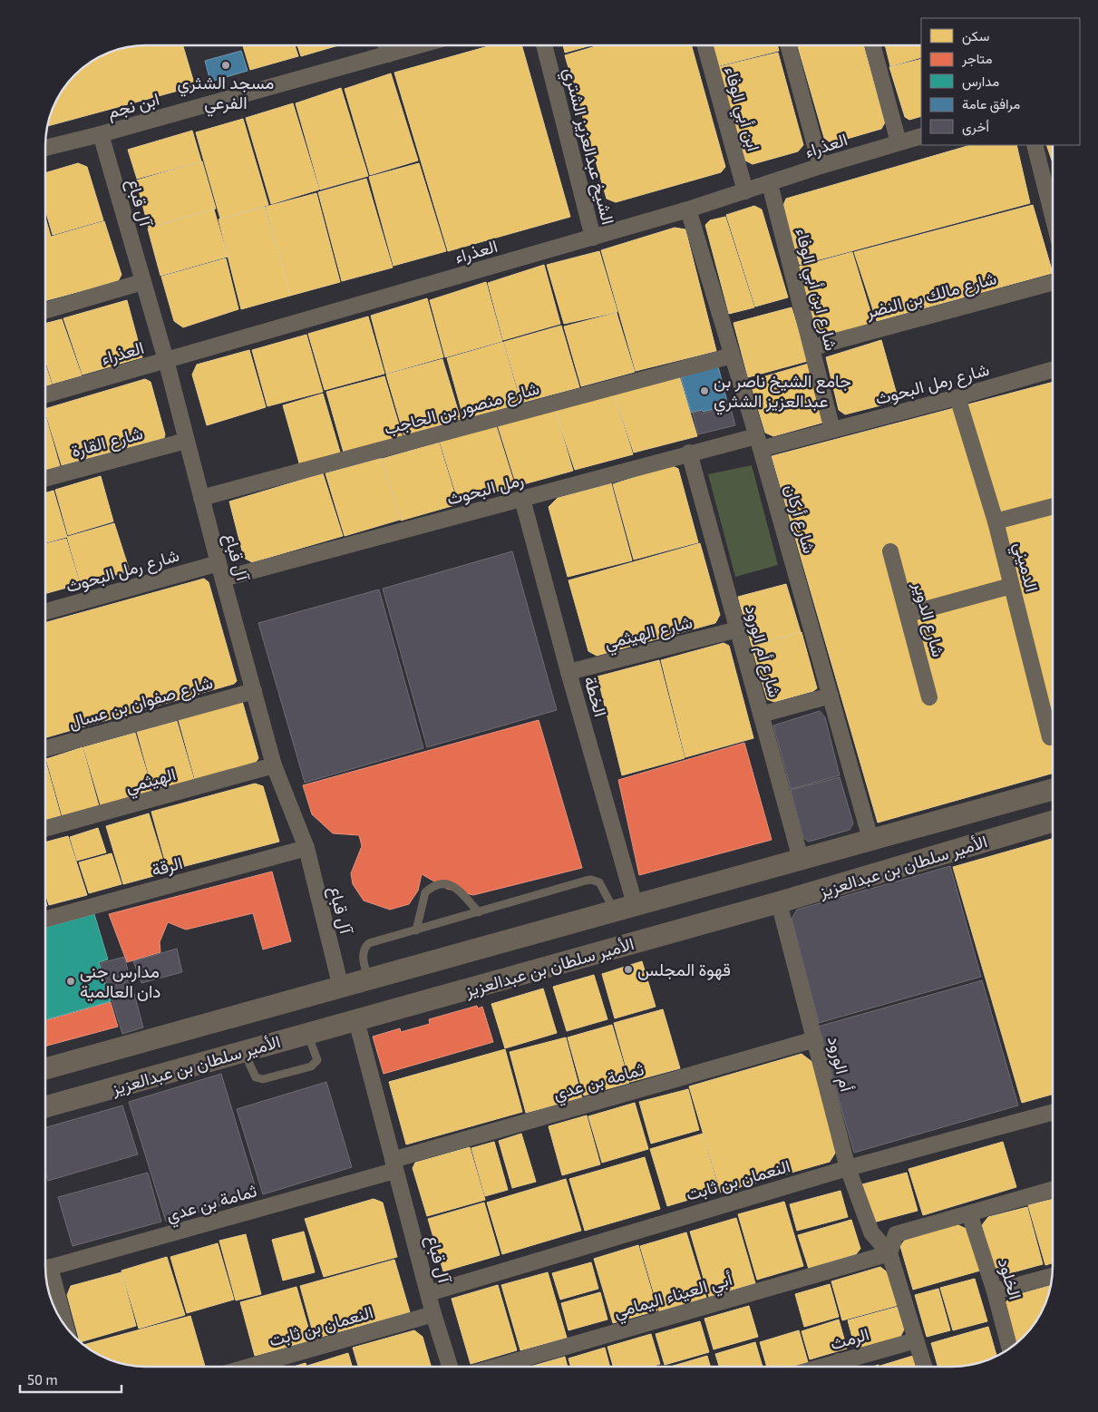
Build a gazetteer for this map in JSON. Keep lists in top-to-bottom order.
{
  "streets": {
    "street": [
      "ابن نجم",
      "ابن أبي الوفاء",
      "العذراء",
      "الشيخ عبدالعزيز الشتري",
      "آل قباع",
      "شارع ابن أبي الوفاء",
      "شارع مالك بن النضر",
      "شارع رمل البحوث",
      "شارع منصور بن الحاجب",
      "شارع القارة",
      "رمل البحوث",
      "شارع أركان",
      "الدميني",
      "شارع الدوير",
      "شارع الهيثمي",
      "شارع أم الورود",
      "الخطة",
      "شارع صفوان بن عسال",
      "الهيثمي",
      "الرقة",
      "الأمير سلطان بن عبدالعزيز",
      "أم الورود",
      "ثمامة بن عدي",
      "النعمان بن ثابت",
      "الخلود",
      "أبي العيناء اليمامي",
      "الرمث"
    ]
  },
  "crossings": [
    ["ابن نجم", "آل قباع"],
    ["ابن أبي الوفاء", "العذراء"],
    ["العذراء", "الشيخ عبدالعزيز الشتري"],
    ["العذراء", "آل قباع"],
    ["العذراء", "شارع ابن أبي الوفاء"],
    ["العذراء", "شارع أركان"],
    ["آل قباع", "شارع رمل البحوث"],
    ["آل قباع", "شارع منصور بن الحاجب"],
    ["آل قباع", "شارع القارة"],
    ["آل قباع", "رمل البحوث"],
    ["آل قباع", "شارع صفوان بن عسال"],
    ["آل قباع", "الهيثمي"],
    ["آل قباع", "الرقة"],
    ["آل قباع", "الأمير سلطان بن عبدالعزيز"],
    ["آل قباع", "ثمامة بن عدي"],
    ["آل قباع", "النعمان بن ثابت"],
    ["شارع ابن أبي الوفاء", "شارع مالك بن النضر"],
    ["شارع ابن أبي الوفاء", "شارع رمل البحوث"],
    ["شارع رمل البحوث", "رمل البحوث"],
    ["شارع رمل البحوث", "شارع أركان"],
    ["شارع رمل البحوث", "الدميني"],
    ["شارع منصور بن الحاجب", "شارع أركان"],
    ["رمل البحوث", "شارع أركان"],
    ["رمل البحوث", "شارع أم الورود"],
    ["رمل البحوث", "الخطة"],
    ["شارع أركان", "الأمير سلطان بن عبدالعزيز"],
    ["شارع الهيثمي", "شارع أم الورود"],
    ["شارع الهيثمي", "الخطة"],
    ["شارع أم الورود", "الأمير سلطان بن عبدالعزيز"],
    ["الخطة", "الأمير سلطان بن عبدالعزيز"],
    ["الأمير سلطان بن عبدالعزيز", "أم الورود"],
    ["أم الورود", "ثمامة بن عدي"],
    ["أم الورود", "النعمان بن ثابت"],
    ["أم الورود", "أبي العيناء اليمامي"]
  ],
  "places": [
    "مسجد الشثري الفرعي",
    "جامع الشيخ ناصر بن عبدالعزيز الشثري",
    "قهوة المجلس",
    "مدارس جنى دان العالمية"
  ],
  "legend": [
    "سكن",
    "متاجر",
    "مدارس",
    "مرافق عامة",
    "أخرى"
  ],
  "scale_bar": "50 m"
}
